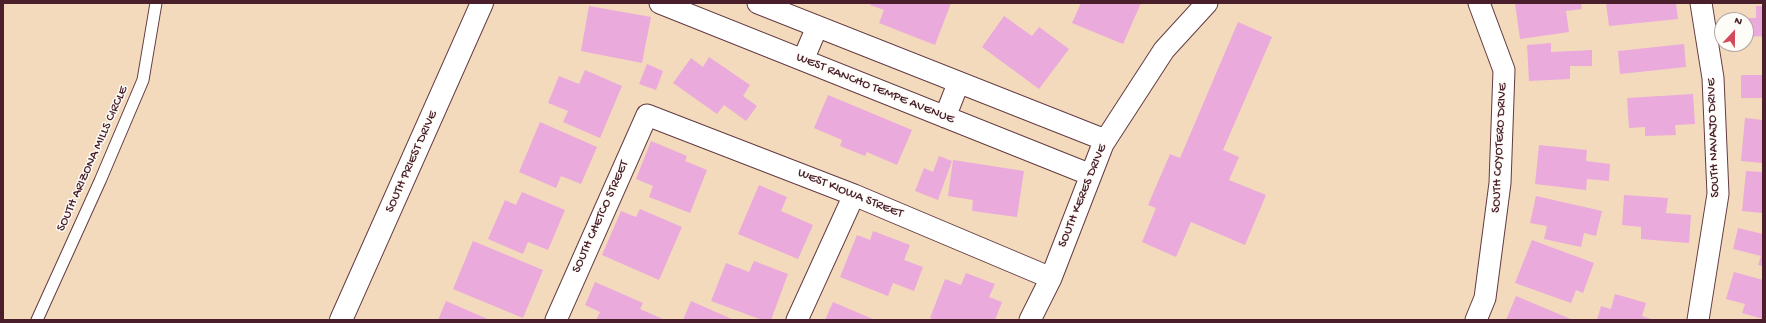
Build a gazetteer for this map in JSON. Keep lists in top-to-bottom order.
{
  "streets": {
    "main road": ["SOUTH PRIEST DRIVE"],
    "street": [
      "WEST RANCHO TEMPE AVENUE",
      "SOUTH NAVAJO DRIVE",
      "SOUTH COYOTERO DRIVE",
      "WEST KIOWA STREET",
      "SOUTH KERES DRIVE",
      "SOUTH CHETCO STREET"
    ],
    "lane": ["SOUTH ARIZONA MILLS CIRCLE"]
  },
  "crossings": [
    ["WEST RANCHO TEMPE AVENUE", "SOUTH KERES DRIVE"],
    ["WEST KIOWA STREET", "SOUTH KERES DRIVE"],
    ["WEST KIOWA STREET", "SOUTH CHETCO STREET"]
  ],
  "north": "top"
}
